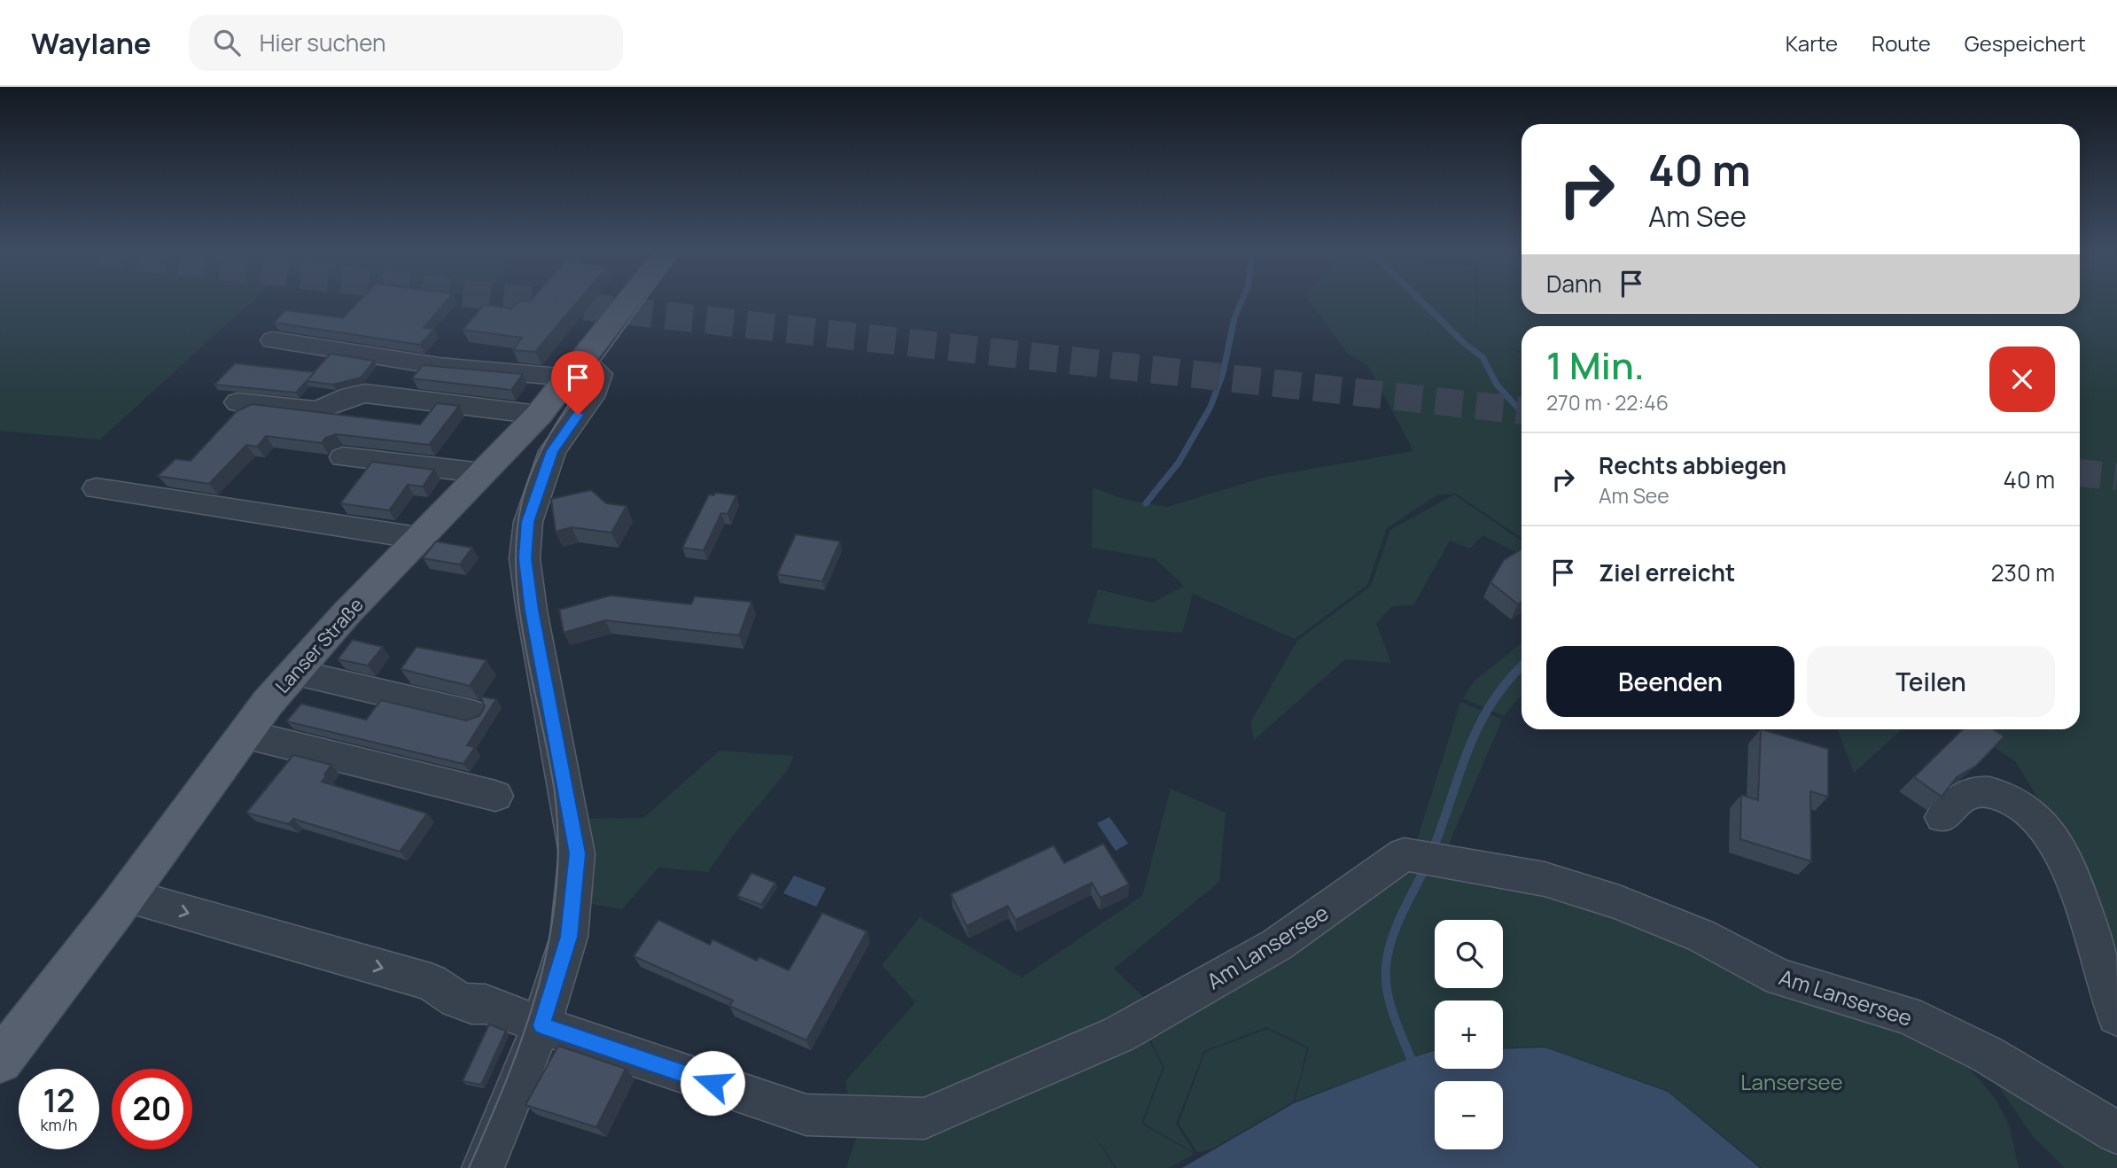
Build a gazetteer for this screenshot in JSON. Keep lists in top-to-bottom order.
{
  "streets": {
    "main road": ["Lanser Straße"],
    "street": ["Am Lansersee"]
  },
  "crossings": [
    ["Lanser Straße", "Am Lansersee"]
  ],
  "parks": ["Lansersee"],
  "page": {
    "header": "Waylane",
    "search": "Hier suchen",
    "nav": ["Karte", "Route", "Gespeichert"],
    "turn": ["40 m", "Am See"],
    "then": "Dann",
    "heading": ["1 Min.", "270 m · 22:46"],
    "list": [
      {
        "name": "Rechts abbiegen",
        "note": "Am See",
        "value": "40 m"
      },
      {
        "name": "Ziel erreicht",
        "value": "230 m"
      }
    ],
    "buttons": ["Beenden", "Teilen"],
    "map_buttons": ["+", "−"],
    "speed": "12 km/h",
    "limit": "20"
  }
}
